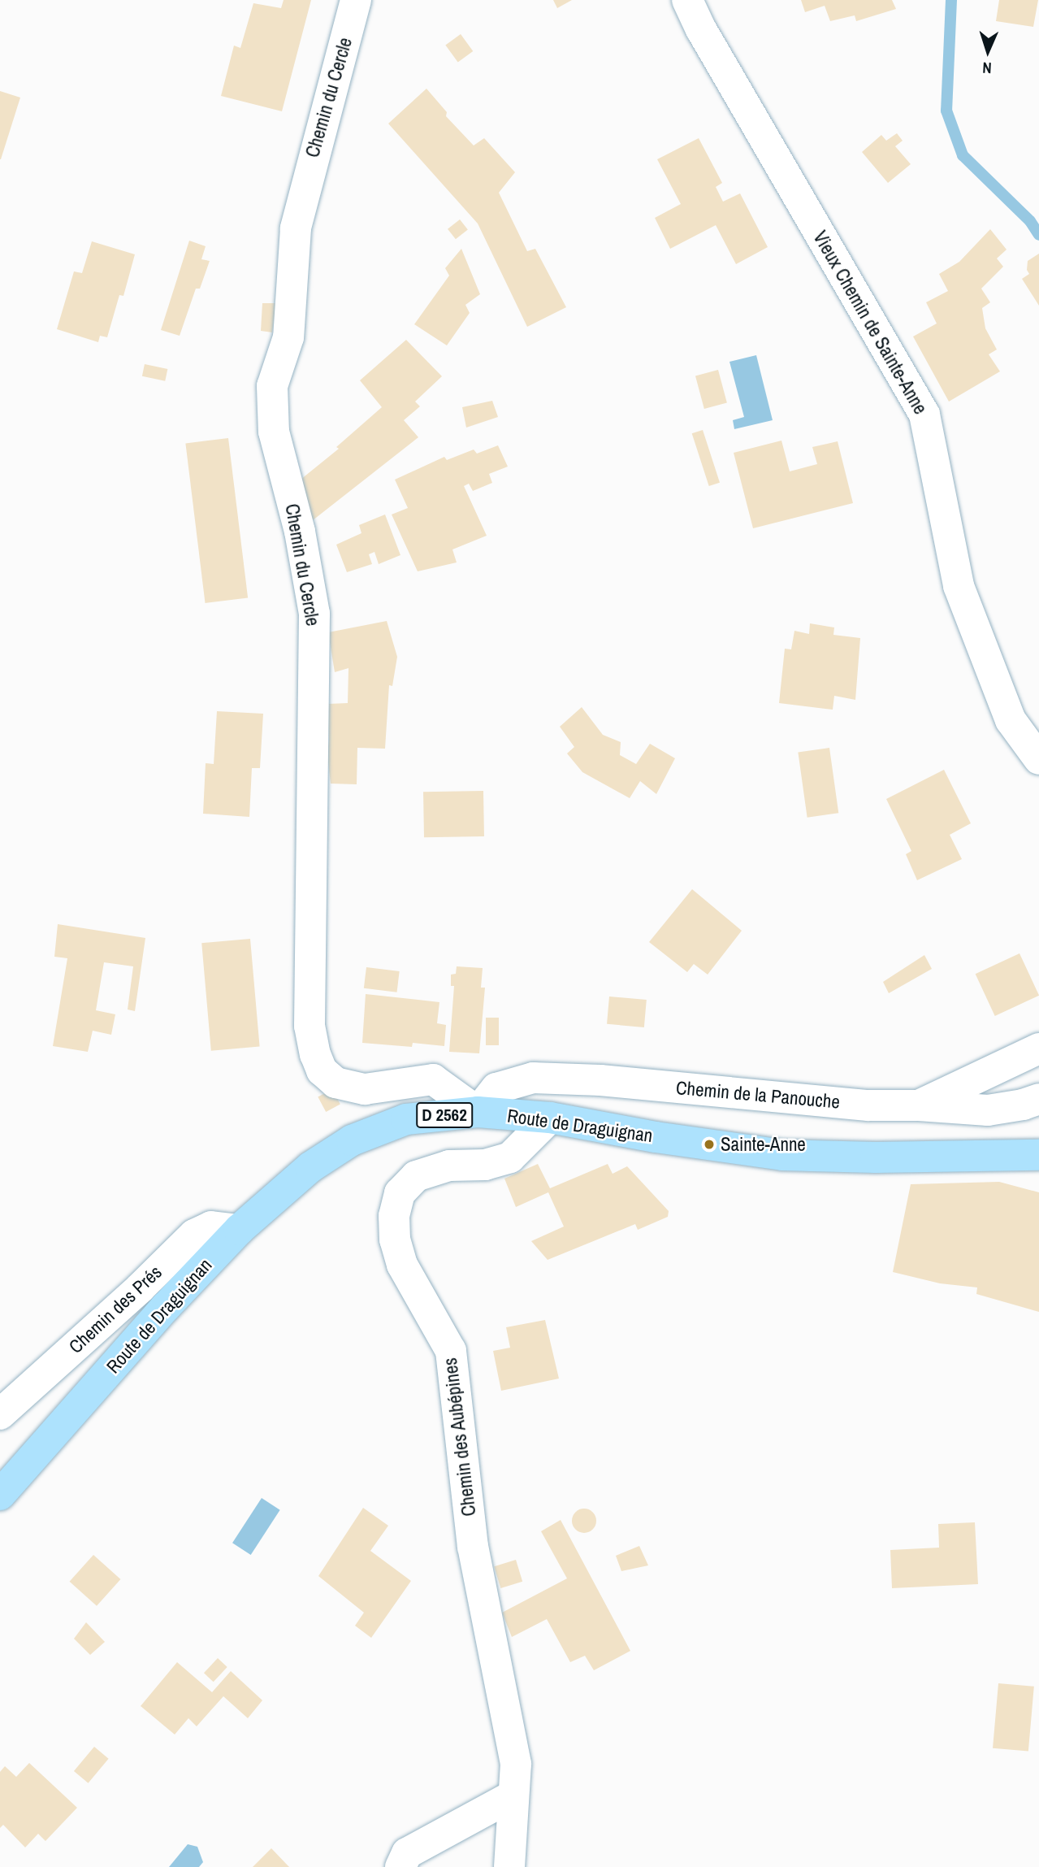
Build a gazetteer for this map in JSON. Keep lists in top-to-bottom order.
{
  "streets": {
    "main road": ["D 2562", "Route de Draguignan"],
    "street": [
      "Chemin du Cercle",
      "Vieux Chemin de Sainte-Anne",
      "Chemin de la Panouche",
      "Chemin des Prés",
      "Chemin des Aubépines"
    ]
  },
  "crossings": [
    ["Chemin du Cercle", "Chemin de la Panouche"],
    ["Chemin du Cercle", "Route de Draguignan"],
    ["Chemin de la Panouche", "Route de Draguignan"],
    ["Route de Draguignan", "Chemin des Prés"],
    ["Route de Draguignan", "Chemin des Aubépines"]
  ],
  "places": ["Sainte-Anne"],
  "north": "bottom"
}
